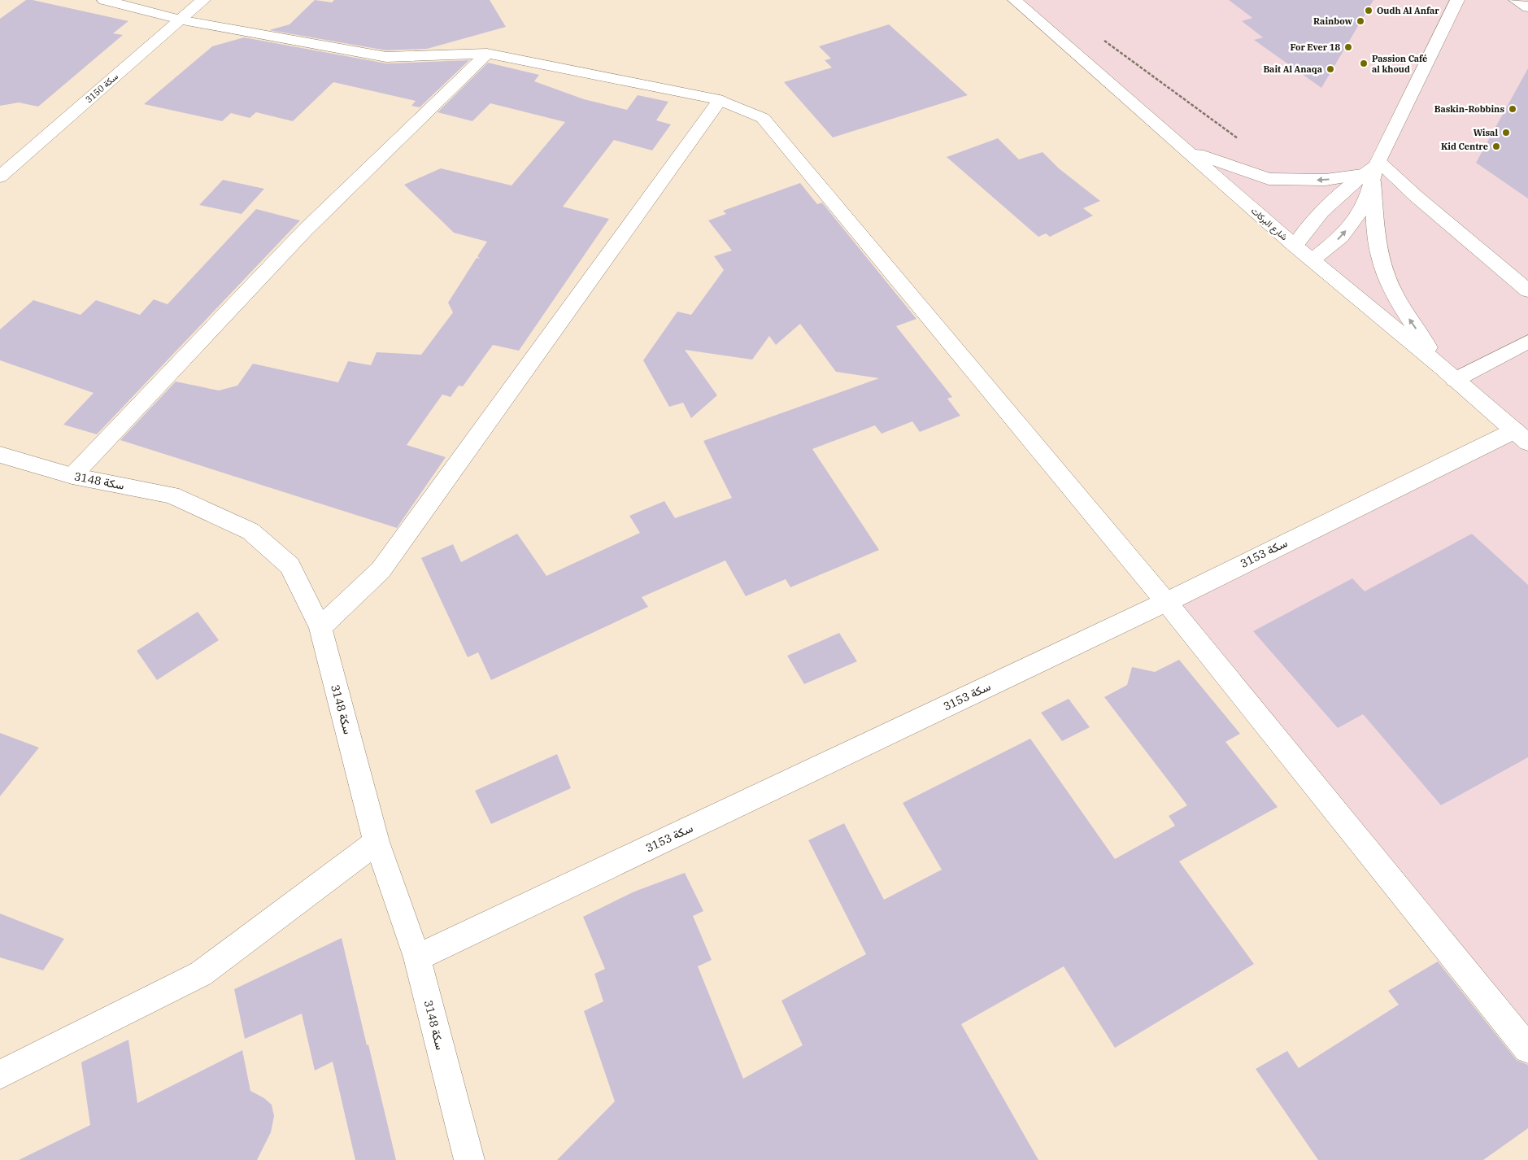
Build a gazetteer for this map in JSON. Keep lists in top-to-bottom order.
{
  "streets": {
    "street": [
      "سكة 3150",
      "شارع البركات",
      "سكة 3148",
      "سكة 3153"
    ]
  },
  "crossings": [
    ["شارع البركات", "سكة 3153"],
    ["سكة 3148", "سكة 3153"]
  ],
  "places": [
    "Oudh Al Anfar",
    "Rainbow",
    "For Ever 18",
    "Passion Café al khoud",
    "Bait Al Anaqa",
    "Baskin-Robbins",
    "Wisal",
    "Kid Centre"
  ]
}
